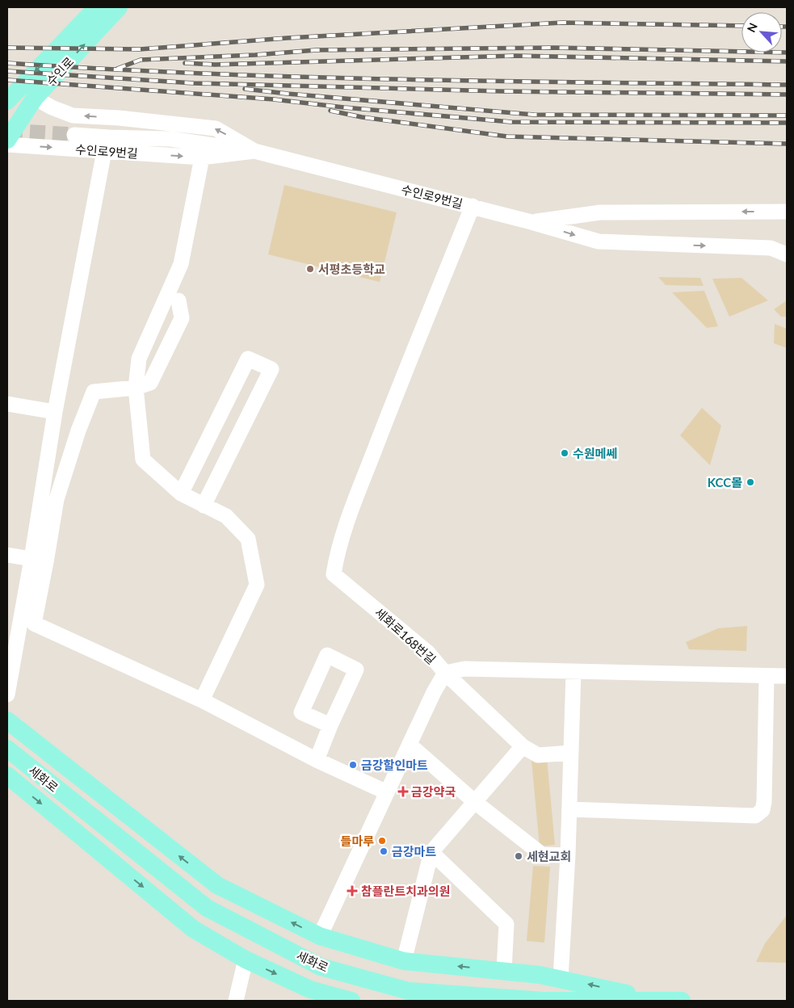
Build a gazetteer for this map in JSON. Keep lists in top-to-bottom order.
{
  "streets": {
    "main road": ["수인로", "세화로"],
    "street": ["수인로9번길", "세화로168번길"]
  },
  "crossings": [
    ["수인로", "수인로9번길"],
    ["수인로9번길", "세화로168번길"]
  ],
  "places": {
    "other": [
      "서평초등학교",
      "수원메쎄",
      "KCC몰",
      "금강할인마트",
      "들마루",
      "금강마트",
      "세현교회"
    ],
    "health": ["금강약국", "참플란트치과의원"]
  },
  "north": "top left"
}
